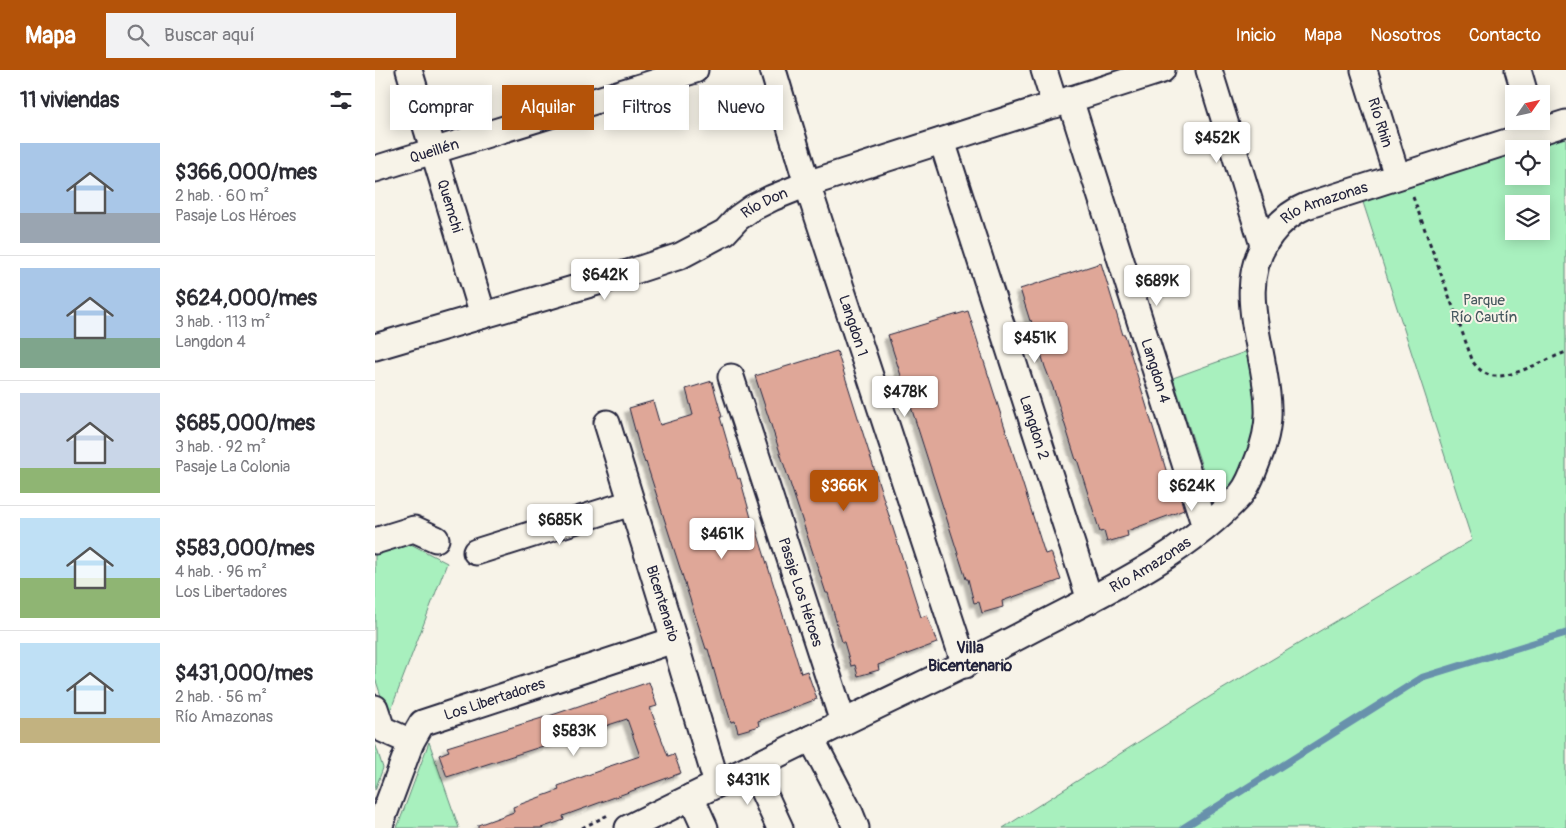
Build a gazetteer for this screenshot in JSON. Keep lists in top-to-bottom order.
{
  "streets": {
    "street": [
      "Río Rhin",
      "Queillén",
      "Río Don",
      "Río Amazonas",
      "Quemchi",
      "Langdon 1",
      "Langdon 4",
      "Langdon 2",
      "Pasaje Los Héroes",
      "Bicentenario",
      "Los Libertadores"
    ]
  },
  "crossings": [
    ["Río Rhin", "Río Amazonas"],
    ["Queillén", "Quemchi"],
    ["Río Don", "Quemchi"],
    ["Río Don", "Langdon 1"],
    ["Río Don", "Langdon 4"],
    ["Río Don", "Langdon 2"],
    ["Río Amazonas", "Langdon 1"],
    ["Río Amazonas", "Langdon 4"],
    ["Río Amazonas", "Langdon 2"],
    ["Río Amazonas", "Pasaje Los Héroes"],
    ["Río Amazonas", "Bicentenario"],
    ["Bicentenario", "Los Libertadores"]
  ],
  "districts": ["Villa Bicentenario"],
  "parks": ["Parque Río Cautín"],
  "north": "top right",
  "page": {
    "header": "Mapa",
    "search": "Buscar aquí",
    "nav": [
      "Inicio",
      "Mapa",
      "Nosotros",
      "Contacto"
    ],
    "heading": "11 viviendas",
    "chip": [
      "Comprar",
      "Alquilar",
      "Filtros",
      "Nuevo"
    ],
    "price": [
      "$452K",
      "$642K",
      "$689K",
      "$451K",
      "$478K",
      "$366K",
      "$624K",
      "$685K",
      "$461K",
      "$583K",
      "$431K"
    ],
    "list": [
      {
        "name": "$366,000/mes",
        "note": "2 hab. · 60 m² · Pasaje Los Héroes"
      },
      {
        "name": "$624,000/mes",
        "note": "3 hab. · 113 m² · Langdon 4"
      },
      {
        "name": "$685,000/mes",
        "note": "3 hab. · 92 m² · Pasaje La Colonia"
      },
      {
        "name": "$583,000/mes",
        "note": "4 hab. · 96 m² · Los Libertadores"
      },
      {
        "name": "$431,000/mes",
        "note": "2 hab. · 56 m² · Río Amazonas"
      }
    ]
  }
}
